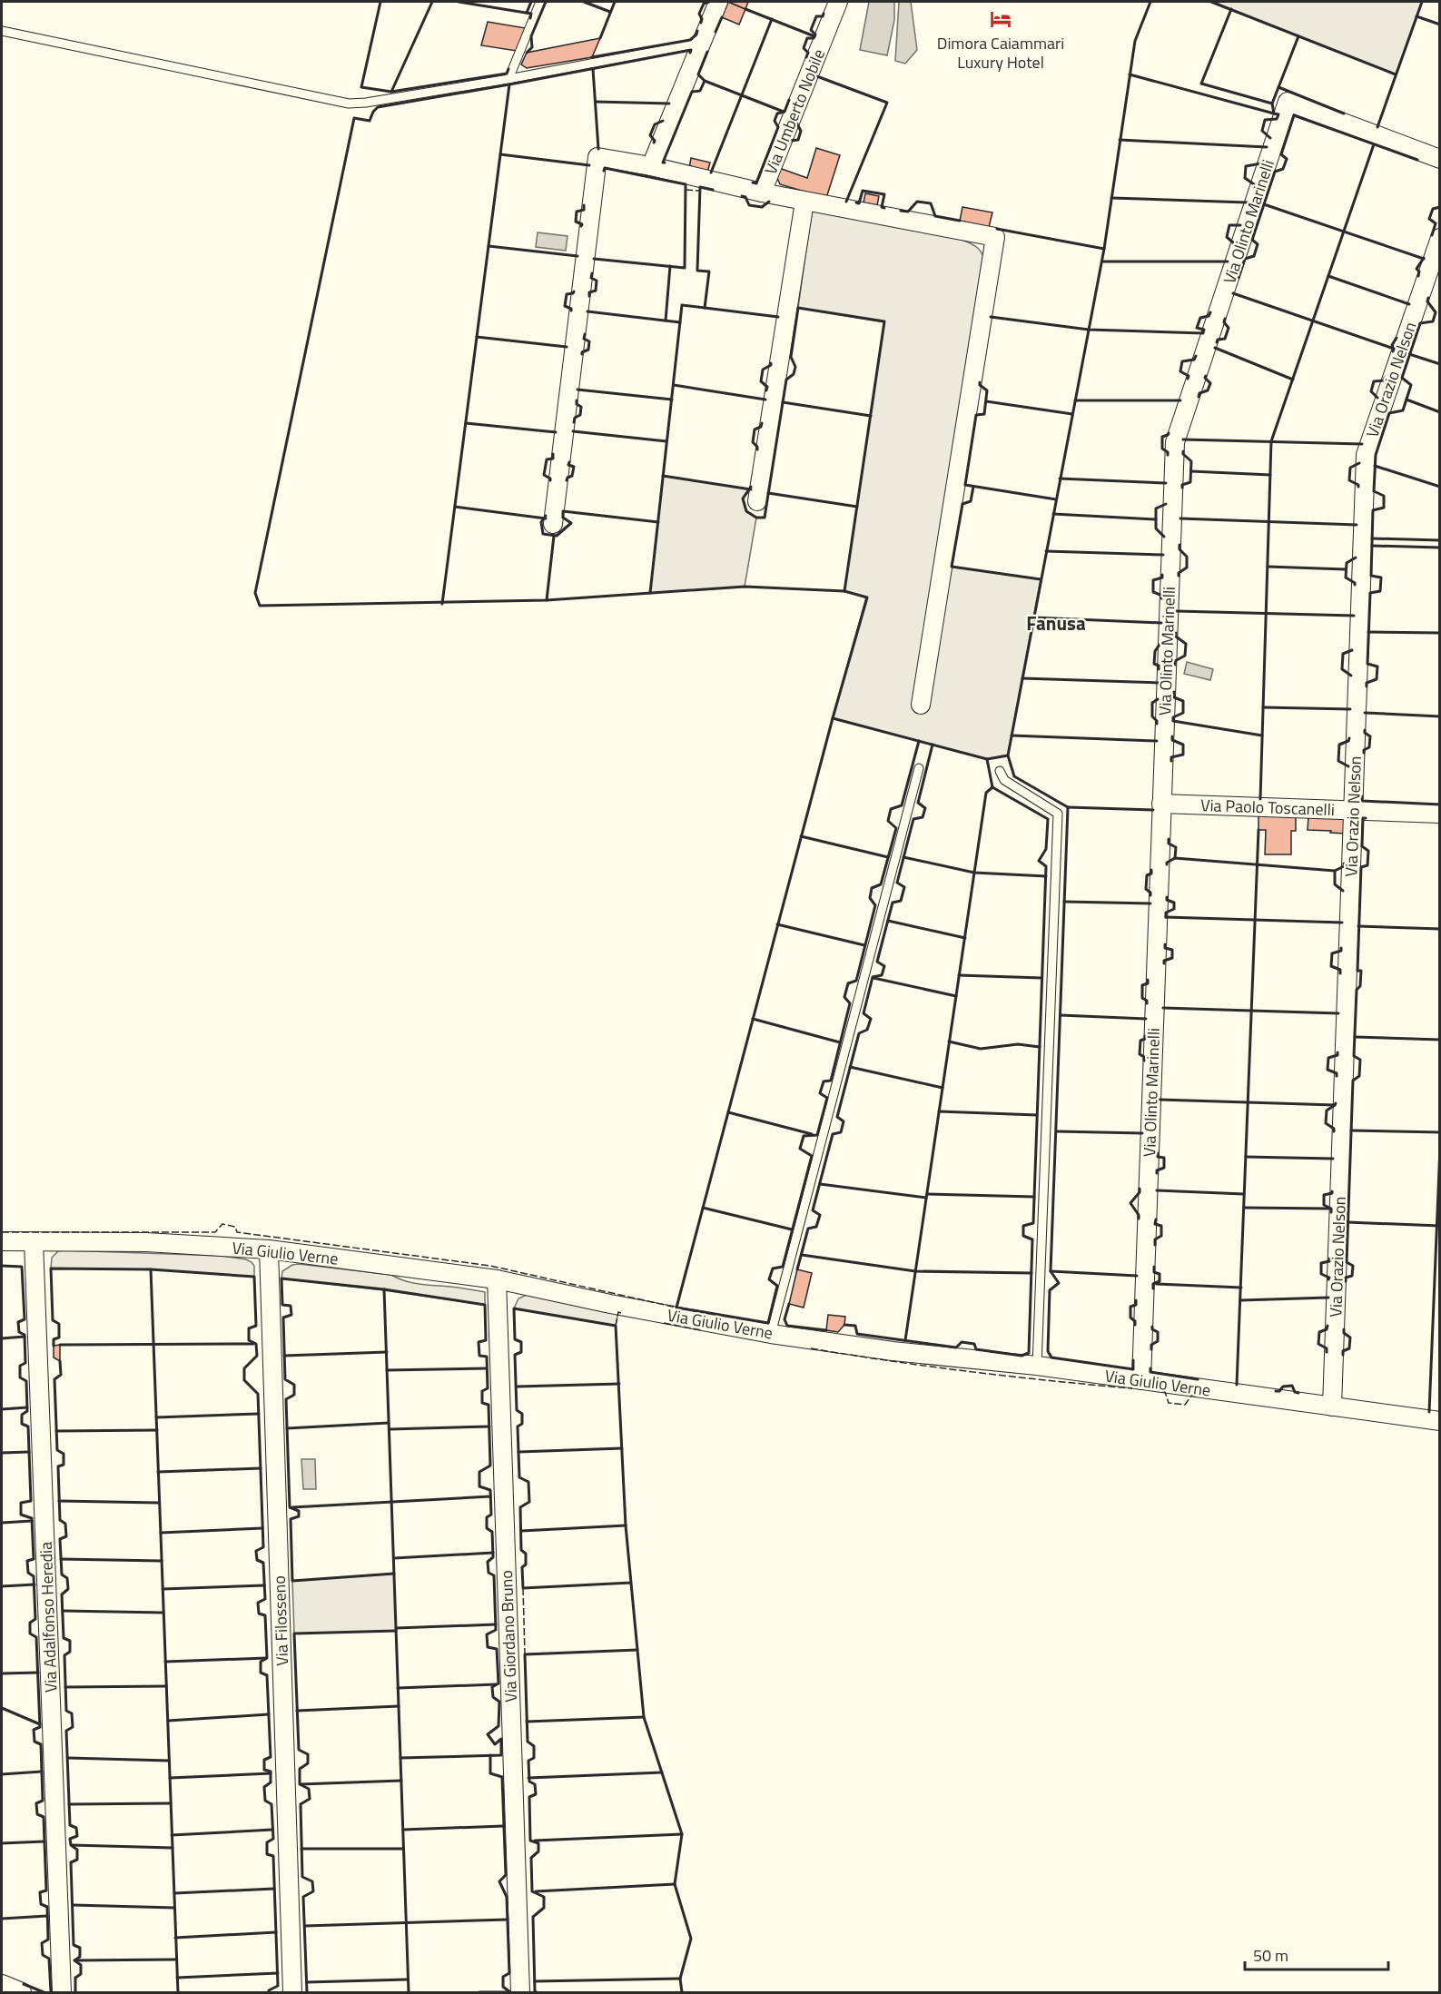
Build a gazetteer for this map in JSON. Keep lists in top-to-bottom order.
{
  "streets": {
    "street": [
      "Via Umberto Nobile",
      "Via Olinto Marinelli",
      "Via Orazio Nelson",
      "Via Paolo Toscanelli",
      "Via Giulio Verne",
      "Via Adalfonso Heredia",
      "Via Filosseno",
      "Via Giordano Bruno"
    ]
  },
  "crossings": [
    ["Via Olinto Marinelli", "Via Paolo Toscanelli"],
    ["Via Olinto Marinelli", "Via Giulio Verne"],
    ["Via Orazio Nelson", "Via Paolo Toscanelli"],
    ["Via Orazio Nelson", "Via Giulio Verne"],
    ["Via Giulio Verne", "Via Adalfonso Heredia"],
    ["Via Giulio Verne", "Via Filosseno"],
    ["Via Giulio Verne", "Via Giordano Bruno"]
  ],
  "districts": ["Fanusa"],
  "places": {
    "hotel": ["Dimora Caiammari Luxury Hotel"]
  },
  "scale_bar": "50 m"
}
